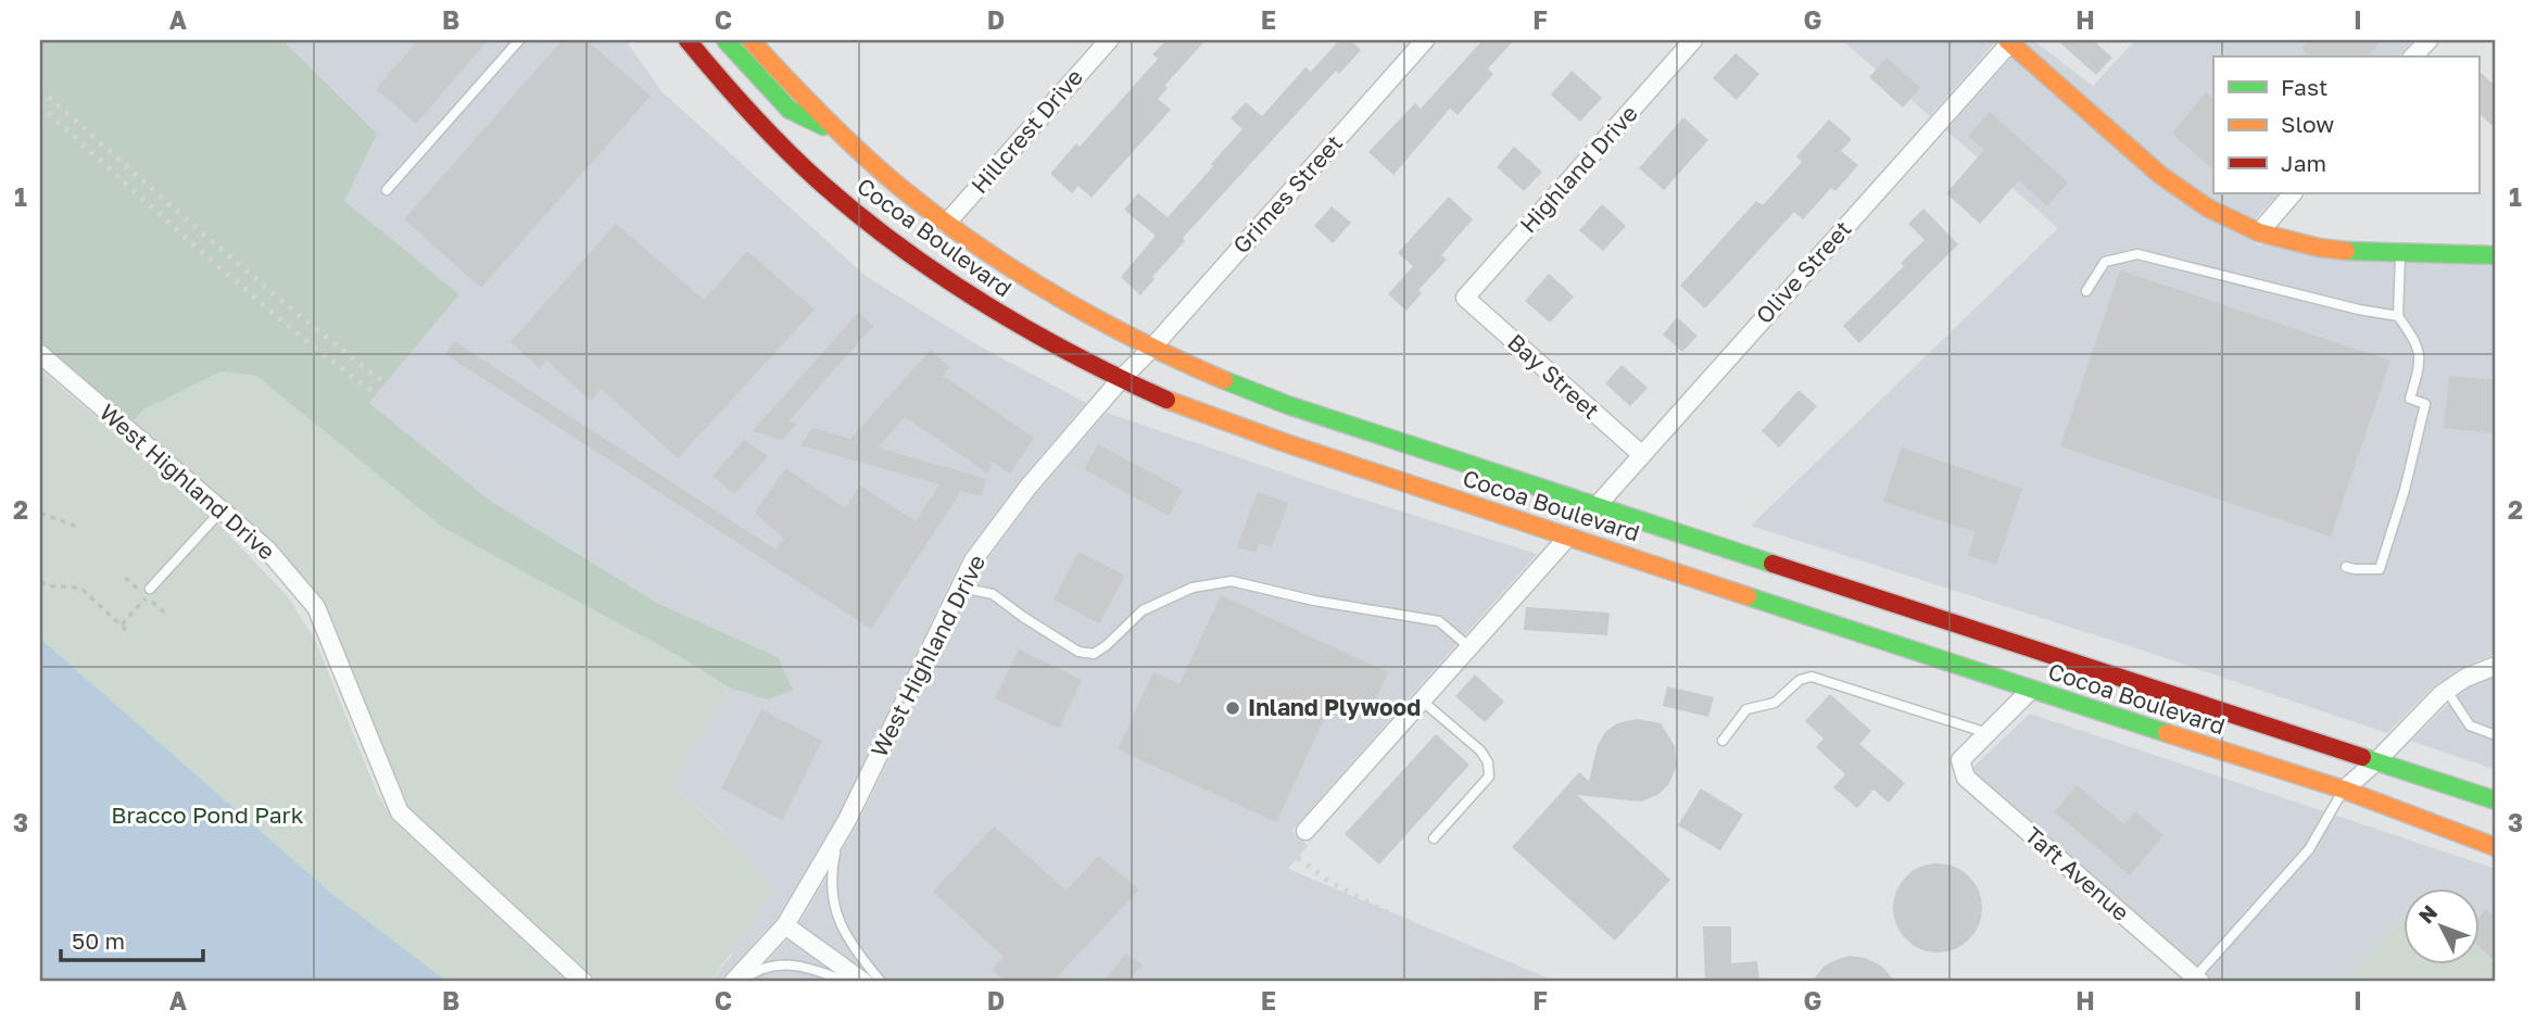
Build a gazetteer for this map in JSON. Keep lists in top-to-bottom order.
{
  "streets": {
    "main road": ["Cocoa Boulevard"],
    "street": [
      "Hillcrest Drive",
      "Highland Drive",
      "Grimes Street",
      "Olive Street",
      "Bay Street",
      "West Highland Drive",
      "Taft Avenue"
    ]
  },
  "crossings": [
    ["Hillcrest Drive", "Cocoa Boulevard"],
    ["Highland Drive", "Bay Street"],
    ["Grimes Street", "Cocoa Boulevard"],
    ["Grimes Street", "West Highland Drive"],
    ["Cocoa Boulevard", "Olive Street"],
    ["Cocoa Boulevard", "West Highland Drive"],
    ["Olive Street", "Bay Street"]
  ],
  "parks": ["Bracco Pond Park"],
  "places": ["Inland Plywood"],
  "legend": ["Fast", "Slow", "Jam"],
  "scale_bar": "50 m",
  "north": "top left",
  "grid": {
    "columns": [
      "A",
      "B",
      "C",
      "D",
      "E",
      "F",
      "G",
      "H",
      "I"
    ],
    "rows": ["1", "2", "3"]
  }
}
